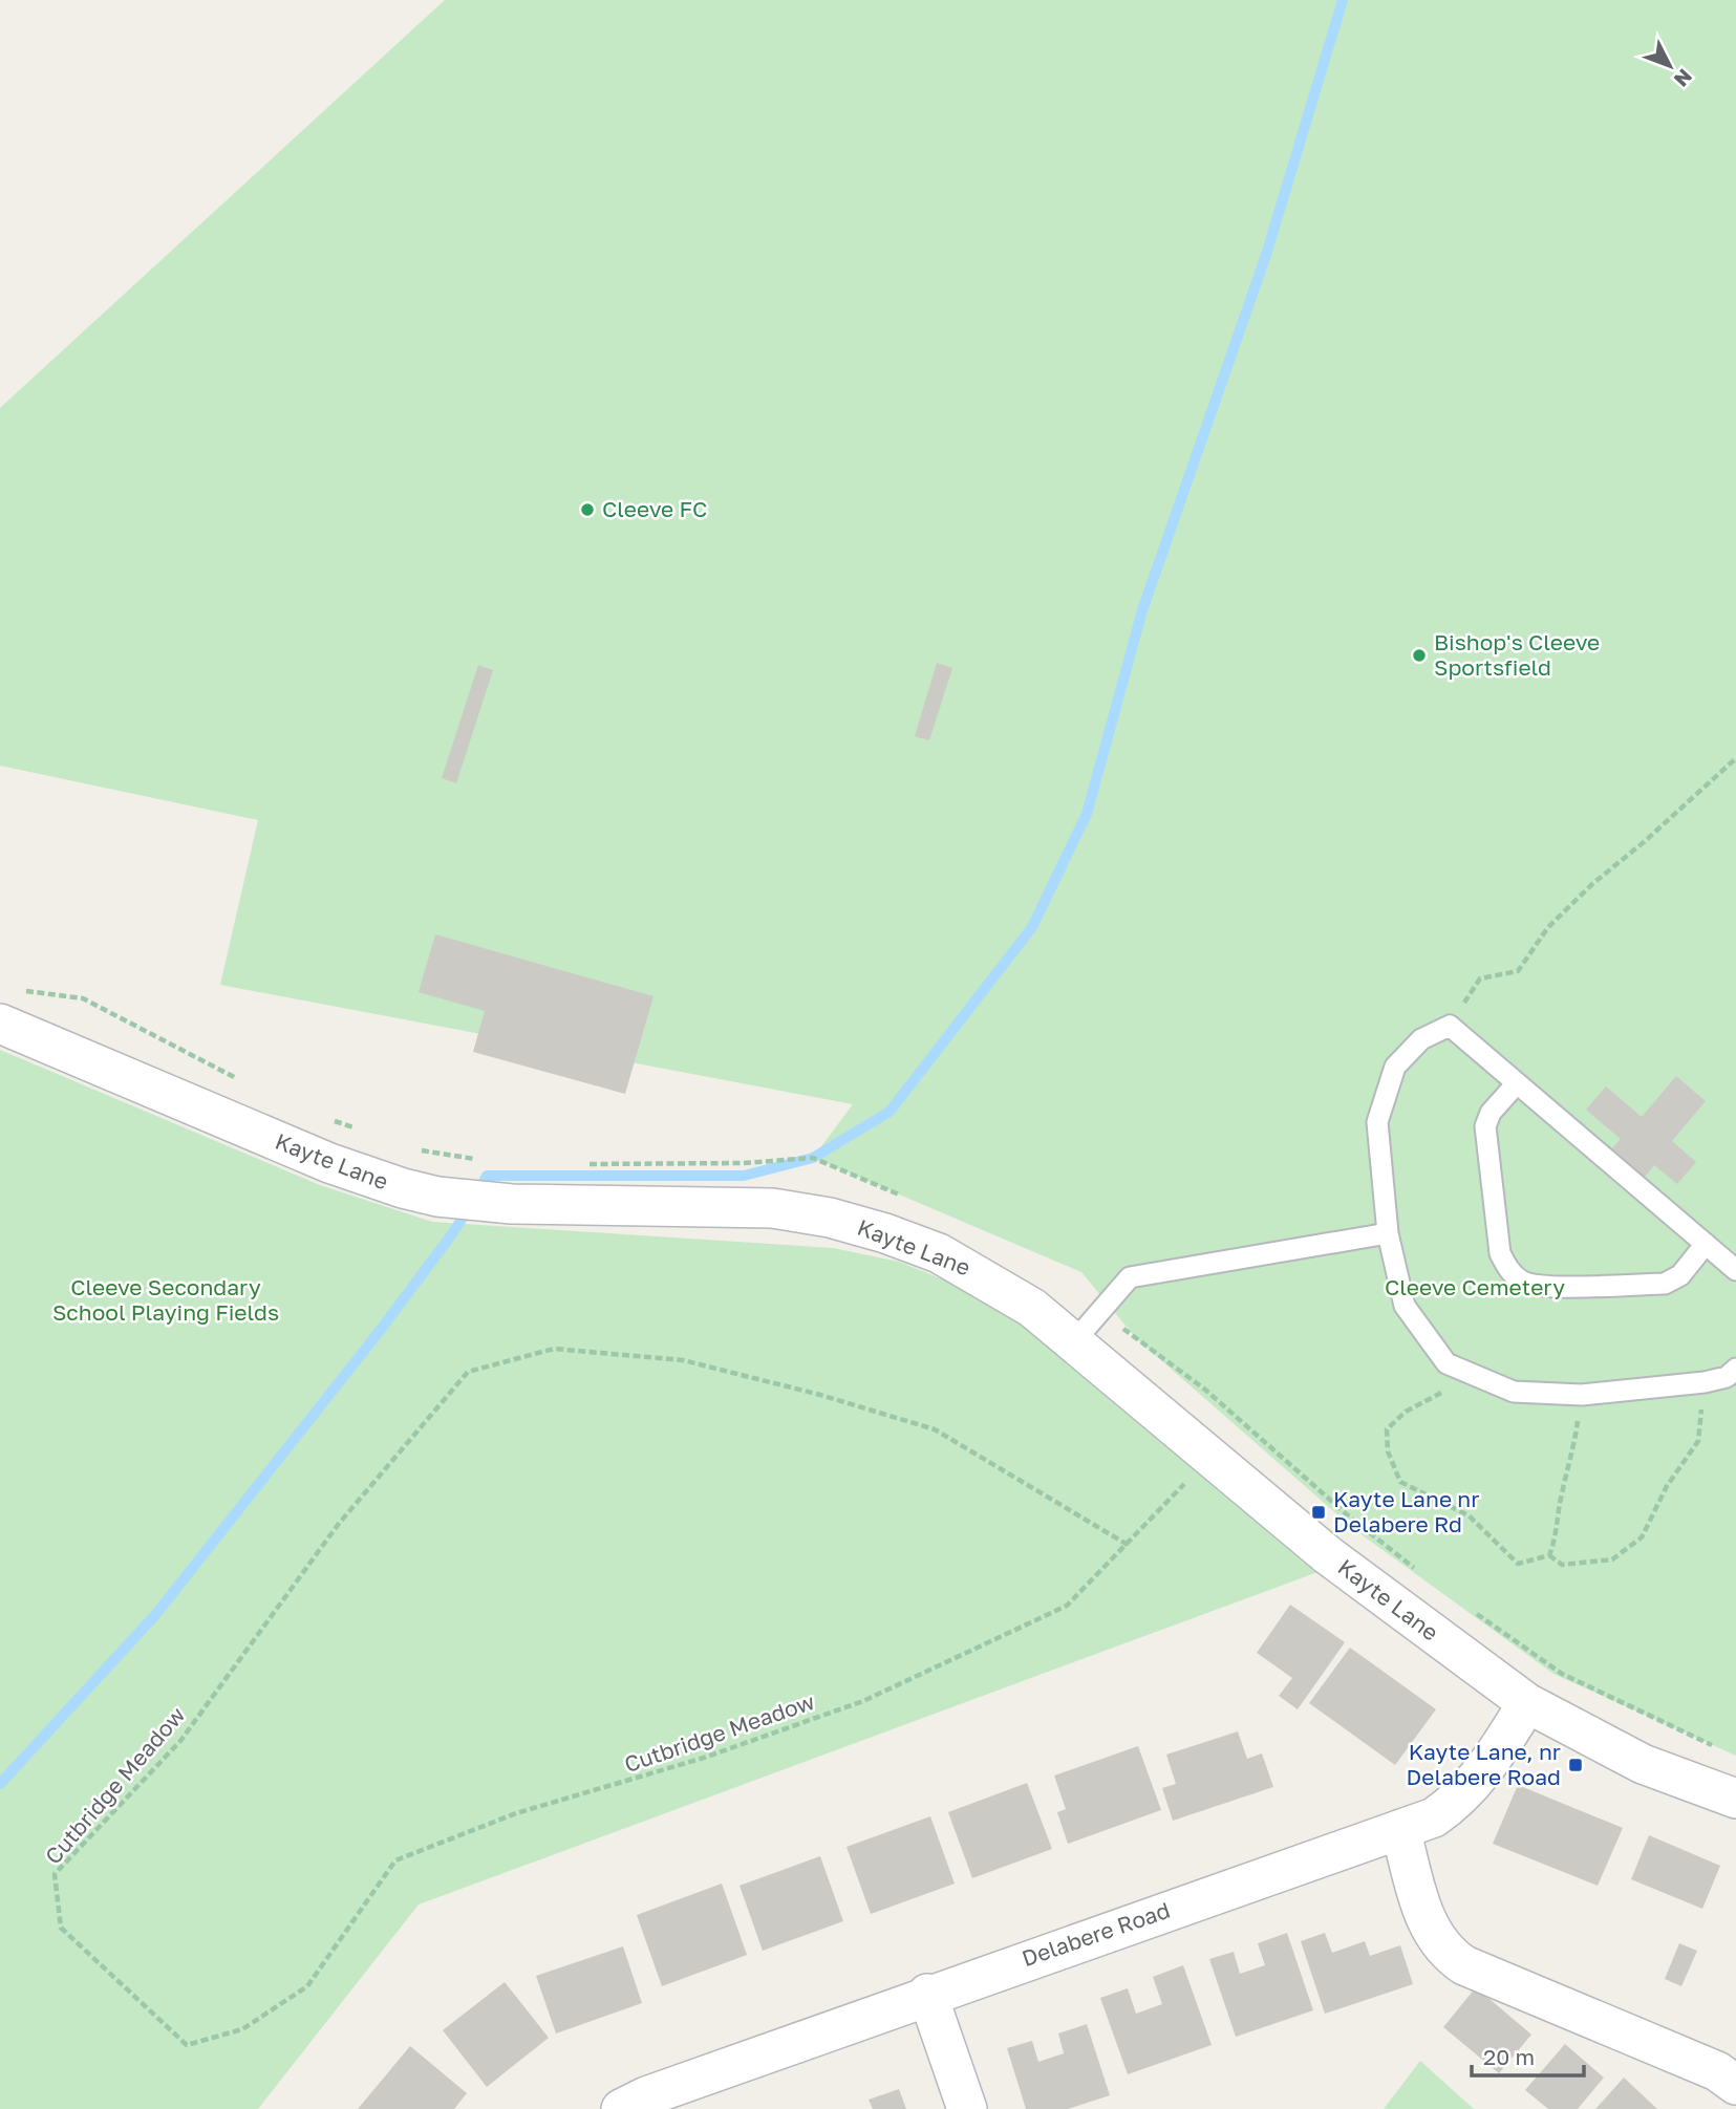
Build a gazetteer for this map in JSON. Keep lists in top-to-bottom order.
{
  "streets": {
    "street": ["Kayte Lane", "Delabere Road"],
    "path": ["Cutbridge Meadow"]
  },
  "crossings": [
    ["Kayte Lane", "Cutbridge Meadow"],
    ["Kayte Lane", "Delabere Road"]
  ],
  "parks": ["Cleeve Secondary School Playing Fields", "Cleeve Cemetery"],
  "places": {
    "other": ["Cleeve FC", "Bishop's Cleeve Sportsfield"],
    "transit": ["Kayte Lane nr Delabere Rd", "Kayte Lane, nr Delabere Road"]
  },
  "scale_bar": "20 m",
  "north": "bottom right"
}
